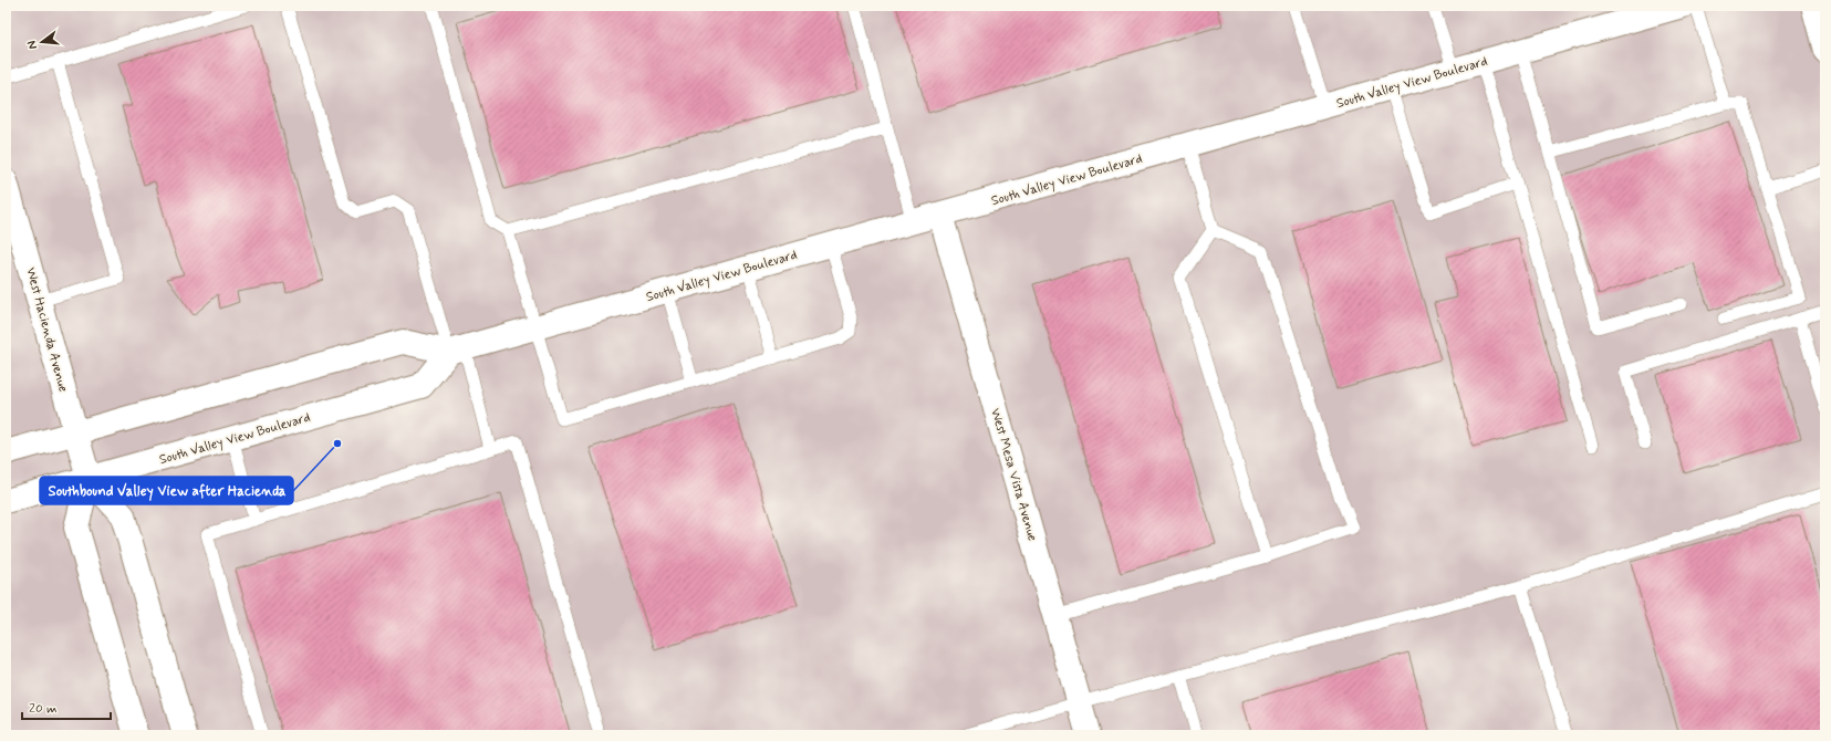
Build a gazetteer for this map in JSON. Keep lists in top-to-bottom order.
{
  "streets": {
    "main road": ["South Valley View Boulevard", "West Hacienda Avenue", "West Mesa Vista Avenue"]
  },
  "crossings": [
    ["South Valley View Boulevard", "West Hacienda Avenue"],
    ["South Valley View Boulevard", "West Mesa Vista Avenue"]
  ],
  "places": ["Southbound Valley View after Hacienda"],
  "scale_bar": "20 m",
  "north": "left"
}
